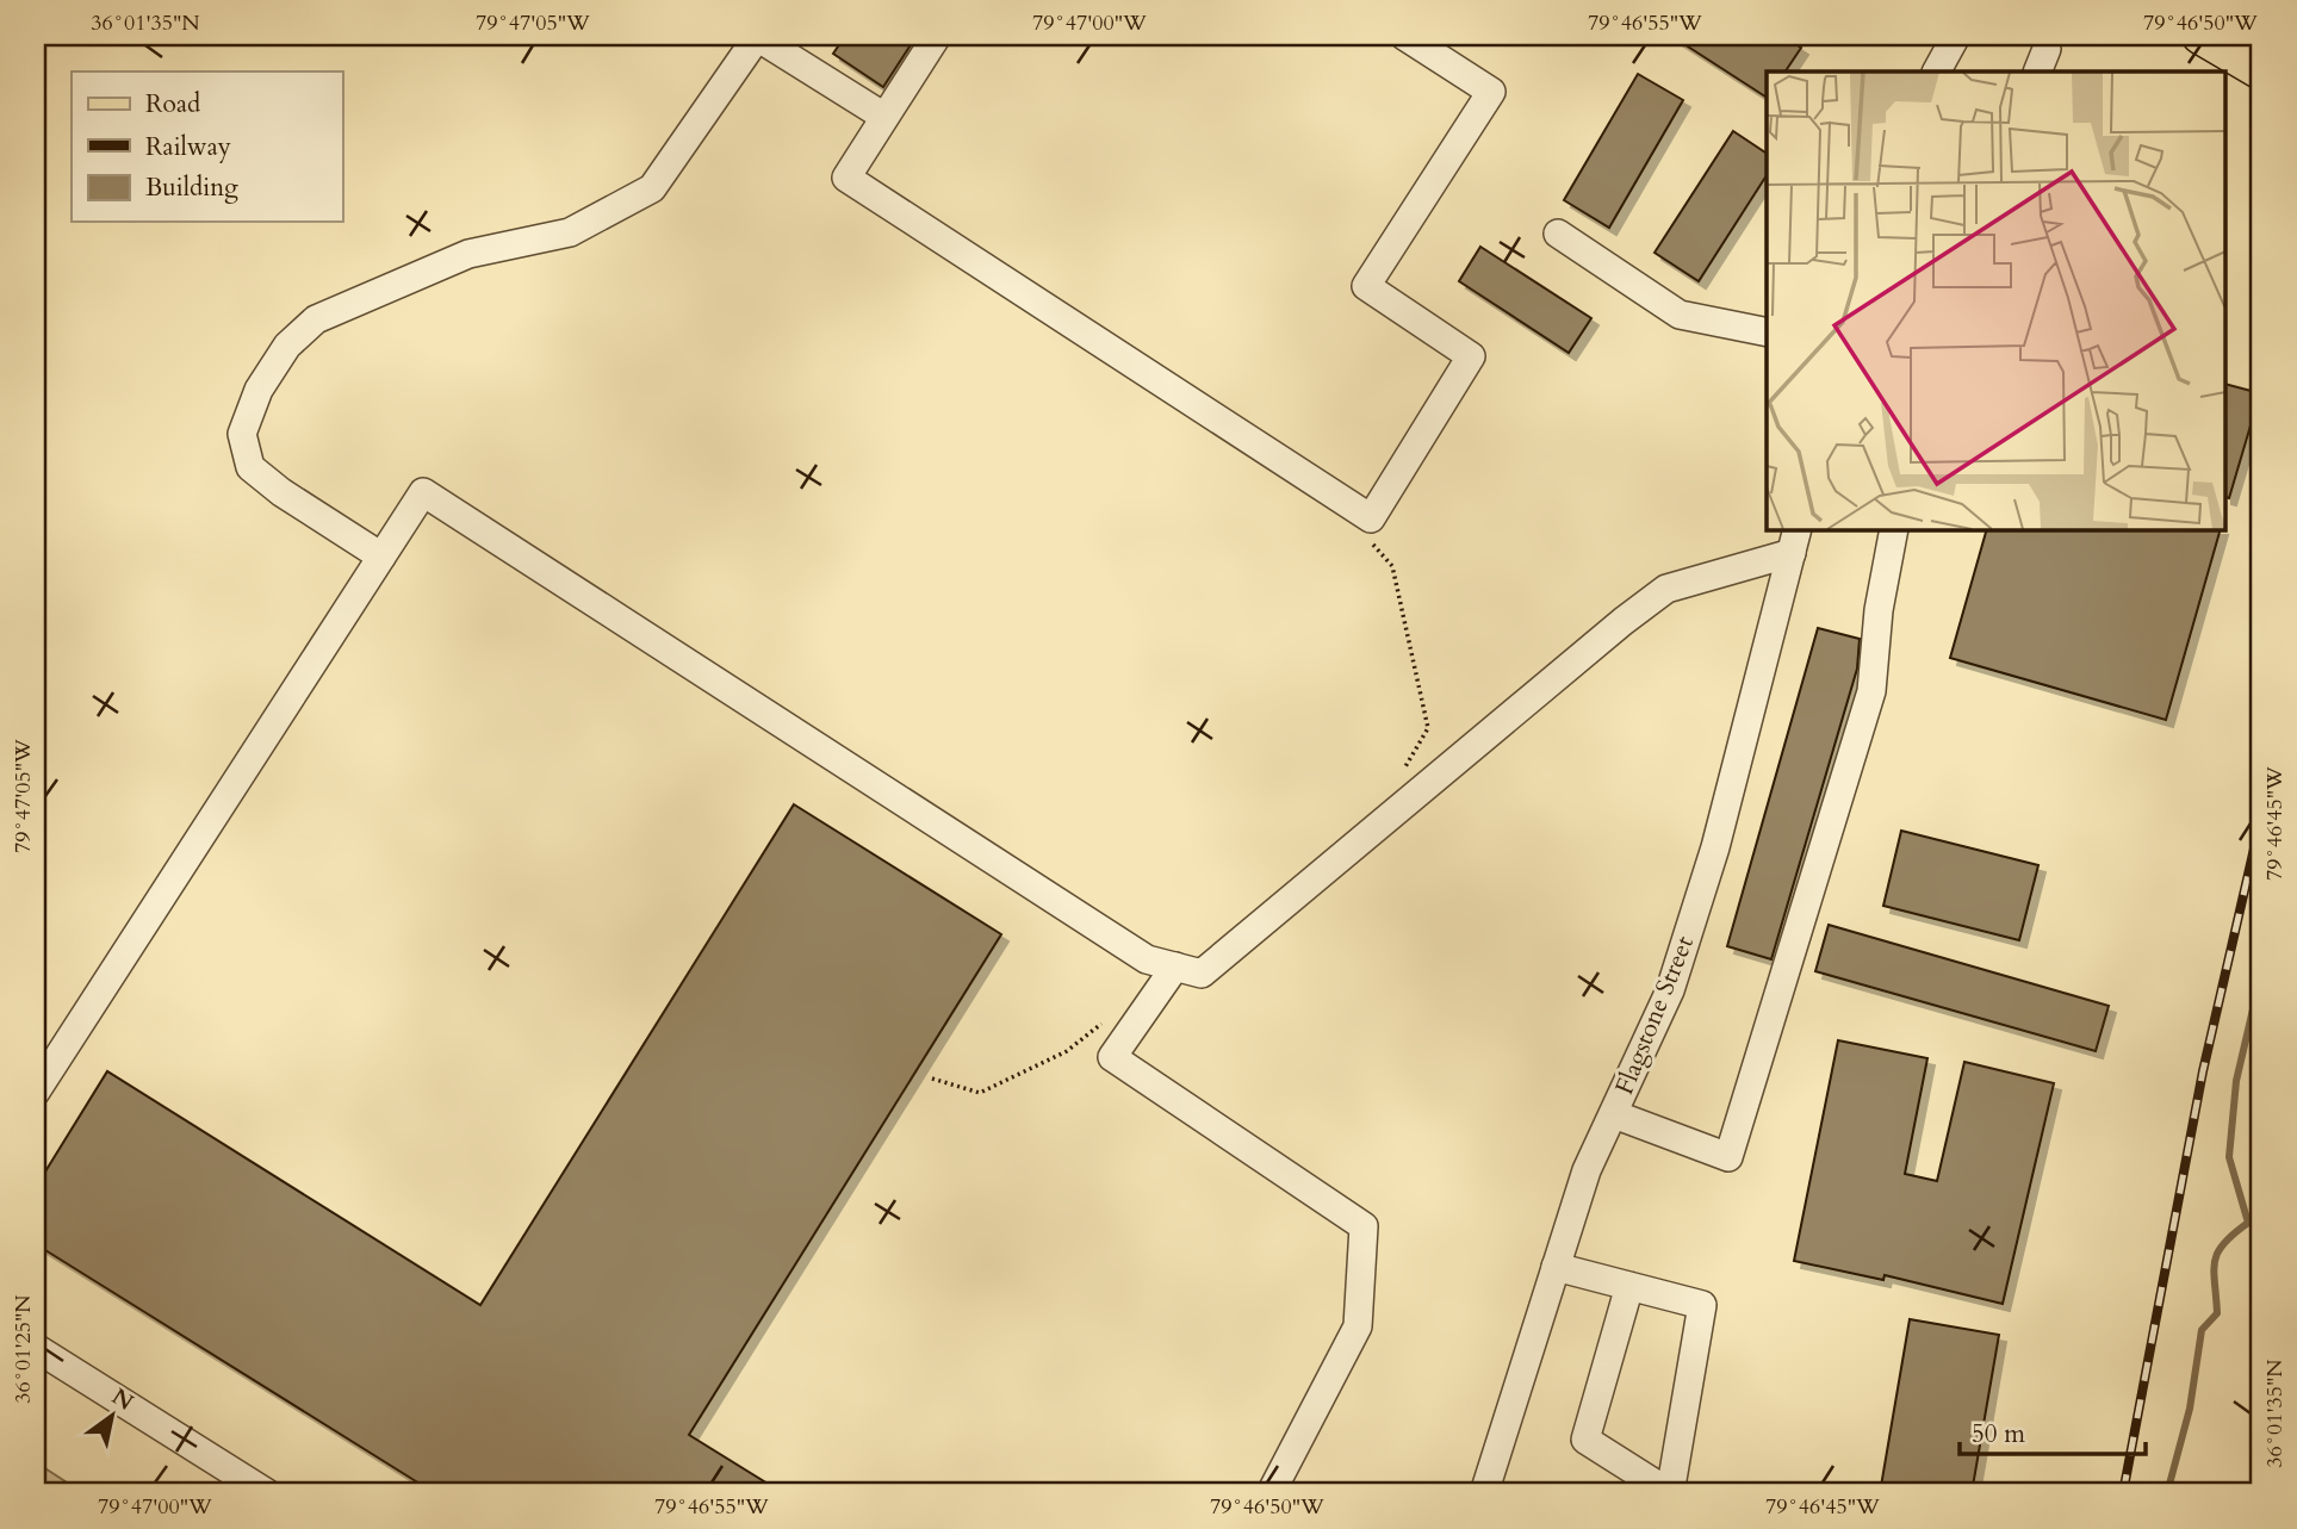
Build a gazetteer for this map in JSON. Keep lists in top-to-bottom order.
{
  "streets": {
    "street": ["Flagstone Street"]
  },
  "legend": ["Road", "Railway", "Building"],
  "scale_bar": "50 m",
  "north": "top right",
  "coordinates": [
    "36°01'35\"N",
    "79°47'05\"W",
    "79°47'00\"W",
    "79°46'55\"W",
    "79°46'50\"W",
    "79°46'45\"W",
    "36°01'25\"N"
  ]
}
